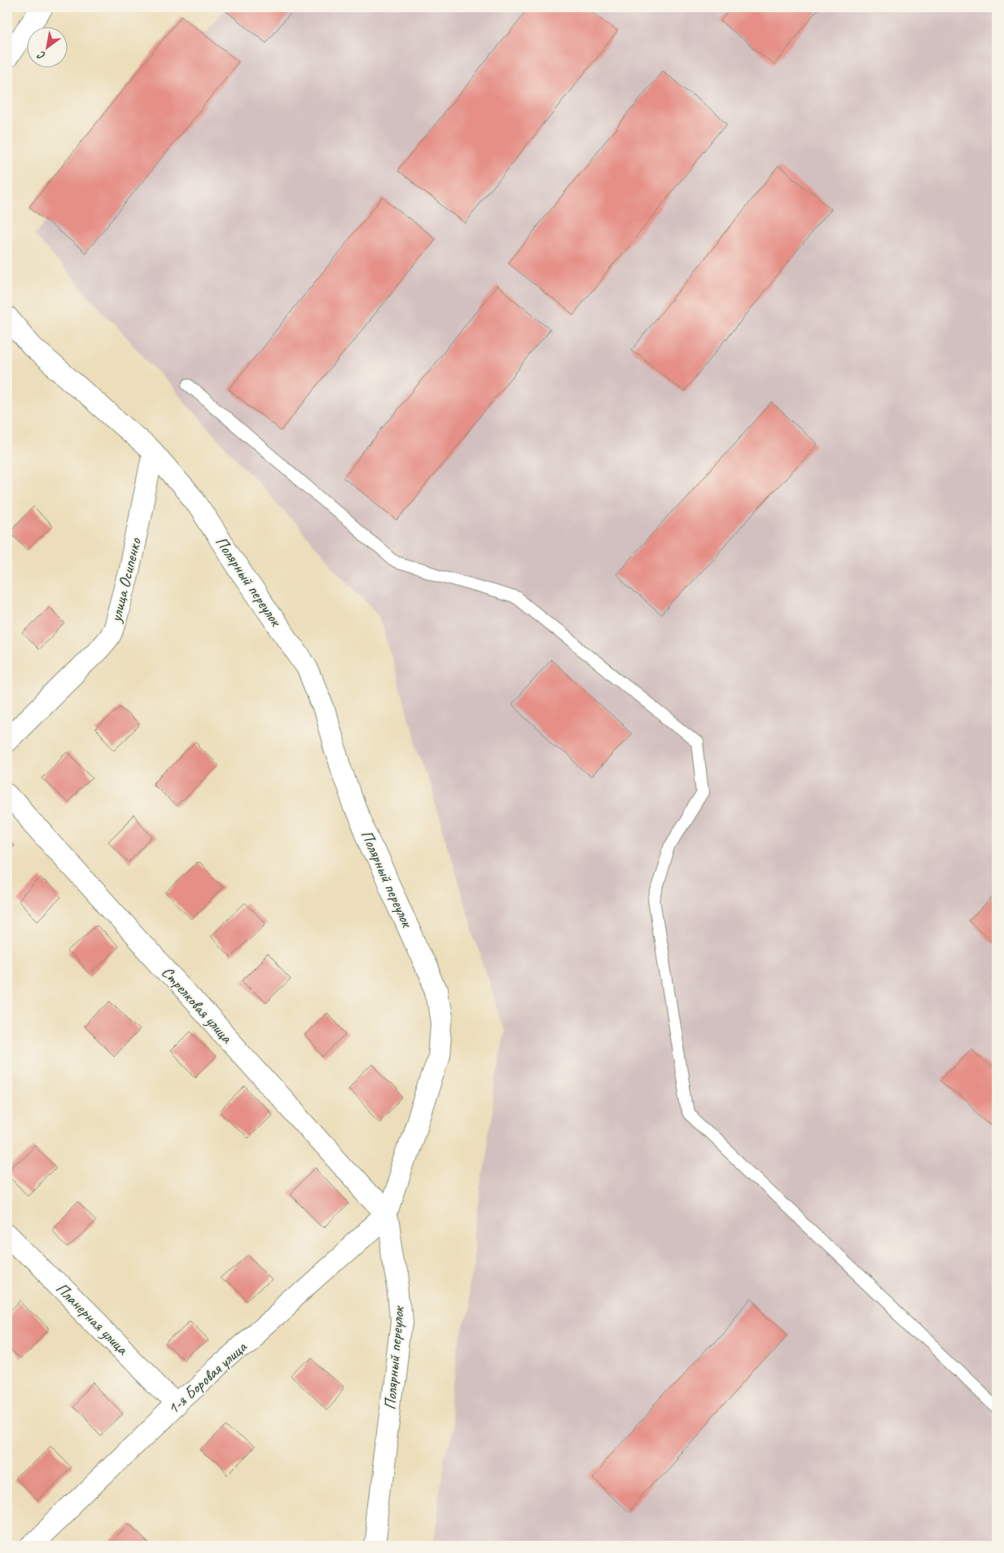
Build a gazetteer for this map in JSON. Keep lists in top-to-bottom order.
{
  "streets": {
    "street": [
      "улица Осипенко",
      "Полярный переулок",
      "Стрелковая улица",
      "Планерная улица",
      "1-я Боровая улица"
    ]
  },
  "crossings": [
    ["улица Осипенко", "Полярный переулок"],
    ["Полярный переулок", "Стрелковая улица"],
    ["Полярный переулок", "1-я Боровая улица"],
    ["Стрелковая улица", "1-я Боровая улица"],
    ["Планерная улица", "1-я Боровая улица"]
  ],
  "north": "bottom left"
}
